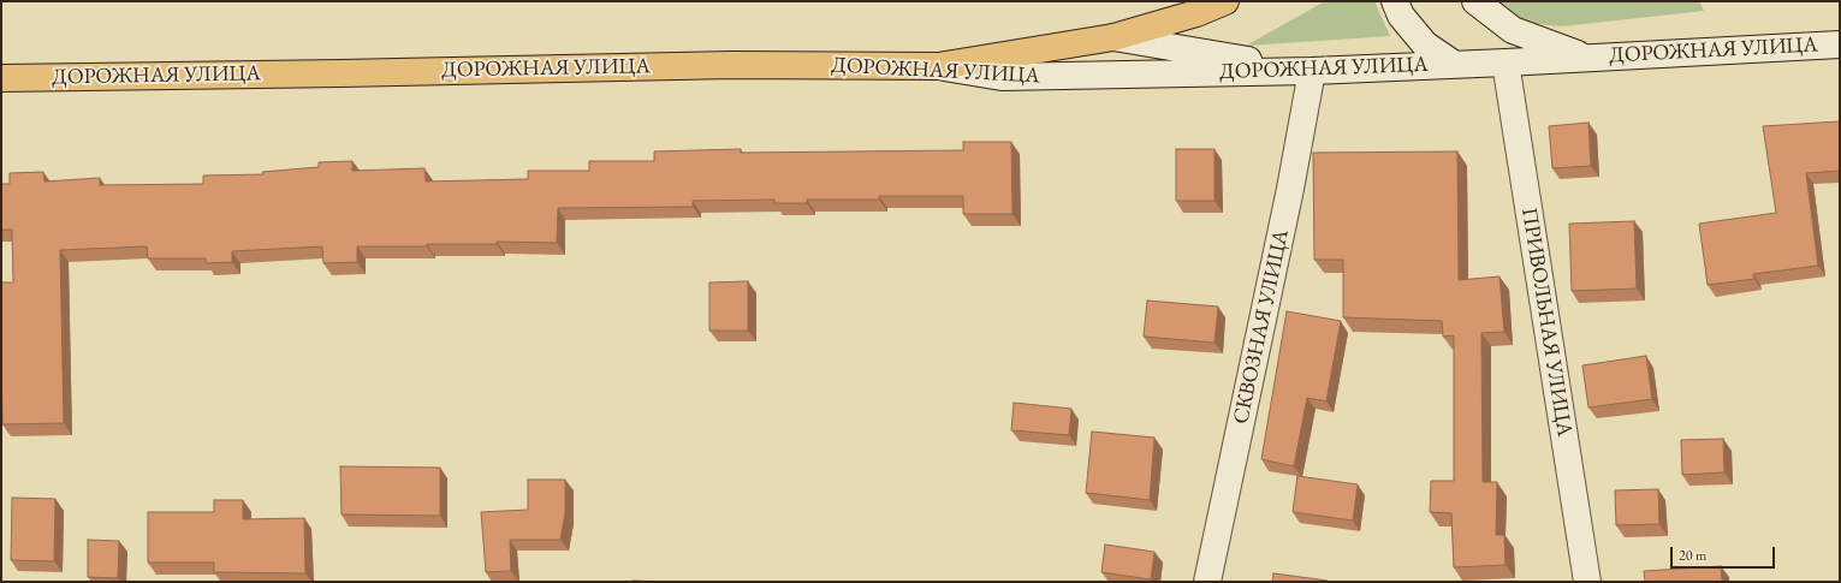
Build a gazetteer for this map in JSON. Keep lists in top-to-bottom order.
{
  "streets": {
    "main road": ["ДОРОЖНАЯ УЛИЦА", "ПРИВОЛЬНАЯ УЛИЦА", "СКВОЗНАЯ УЛИЦА"]
  },
  "crossings": [
    ["ДОРОЖНАЯ УЛИЦА", "ПРИВОЛЬНАЯ УЛИЦА"],
    ["ДОРОЖНАЯ УЛИЦА", "СКВОЗНАЯ УЛИЦА"]
  ],
  "scale_bar": "20 m"
}
